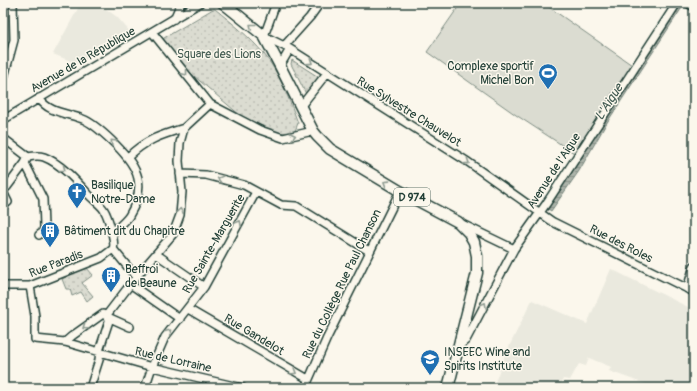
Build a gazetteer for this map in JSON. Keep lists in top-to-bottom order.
{
  "streets": {
    "main road": ["D 974"],
    "street": [
      "Avenue de la République",
      "Rue Sylvestre Chauvelot",
      "Avenue de l'Aigue",
      "Rue Sainte-Marguerite",
      "Rue des Roles",
      "Rue Paradis",
      "Rue du Collège Rue Paul Chanson",
      "Rue Gandelot",
      "Rue de Lorraine"
    ]
  },
  "crossings": [
    ["Rue Sylvestre Chauvelot", "Avenue de l'Aigue"],
    ["Rue Sylvestre Chauvelot", "D 974"],
    ["Rue Sylvestre Chauvelot", "Rue des Roles"],
    ["Avenue de l'Aigue", "D 974"],
    ["Avenue de l'Aigue", "Rue des Roles"],
    ["D 974", "Rue du Collège Rue Paul Chanson"],
    ["Rue Sainte-Marguerite", "Rue Gandelot"],
    ["Rue Sainte-Marguerite", "Rue de Lorraine"],
    ["Rue Paradis", "Rue de Lorraine"],
    ["Rue du Collège Rue Paul Chanson", "Rue Gandelot"]
  ],
  "one_way": ["Rue Sylvestre Chauvelot", "Rue Gandelot"],
  "water": ["L'Aigue"],
  "parks": ["Square des Lions"],
  "places": {
    "sports": ["Complexe sportif Michel Bon"],
    "church": ["Basilique Notre-Dame"],
    "building": ["Bâtiment dit du Chapitre", "Beffroi de Beaune"],
    "school or university": ["INSEEC Wine and Spirits Institute"]
  }
}
